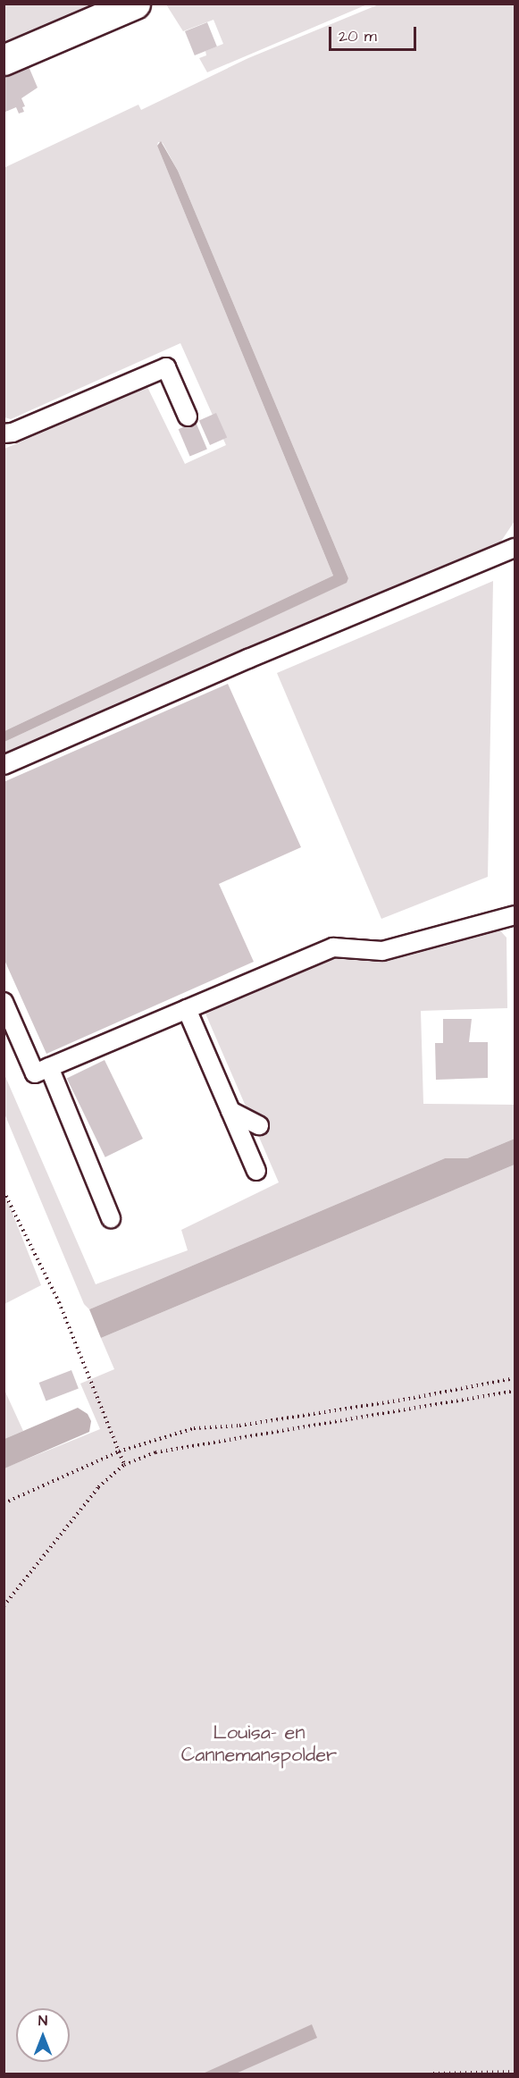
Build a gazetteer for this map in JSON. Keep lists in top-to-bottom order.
{
  "parks": ["Louisa- en Cannemanspolder"],
  "scale_bar": "20 m",
  "north": "top"
}
